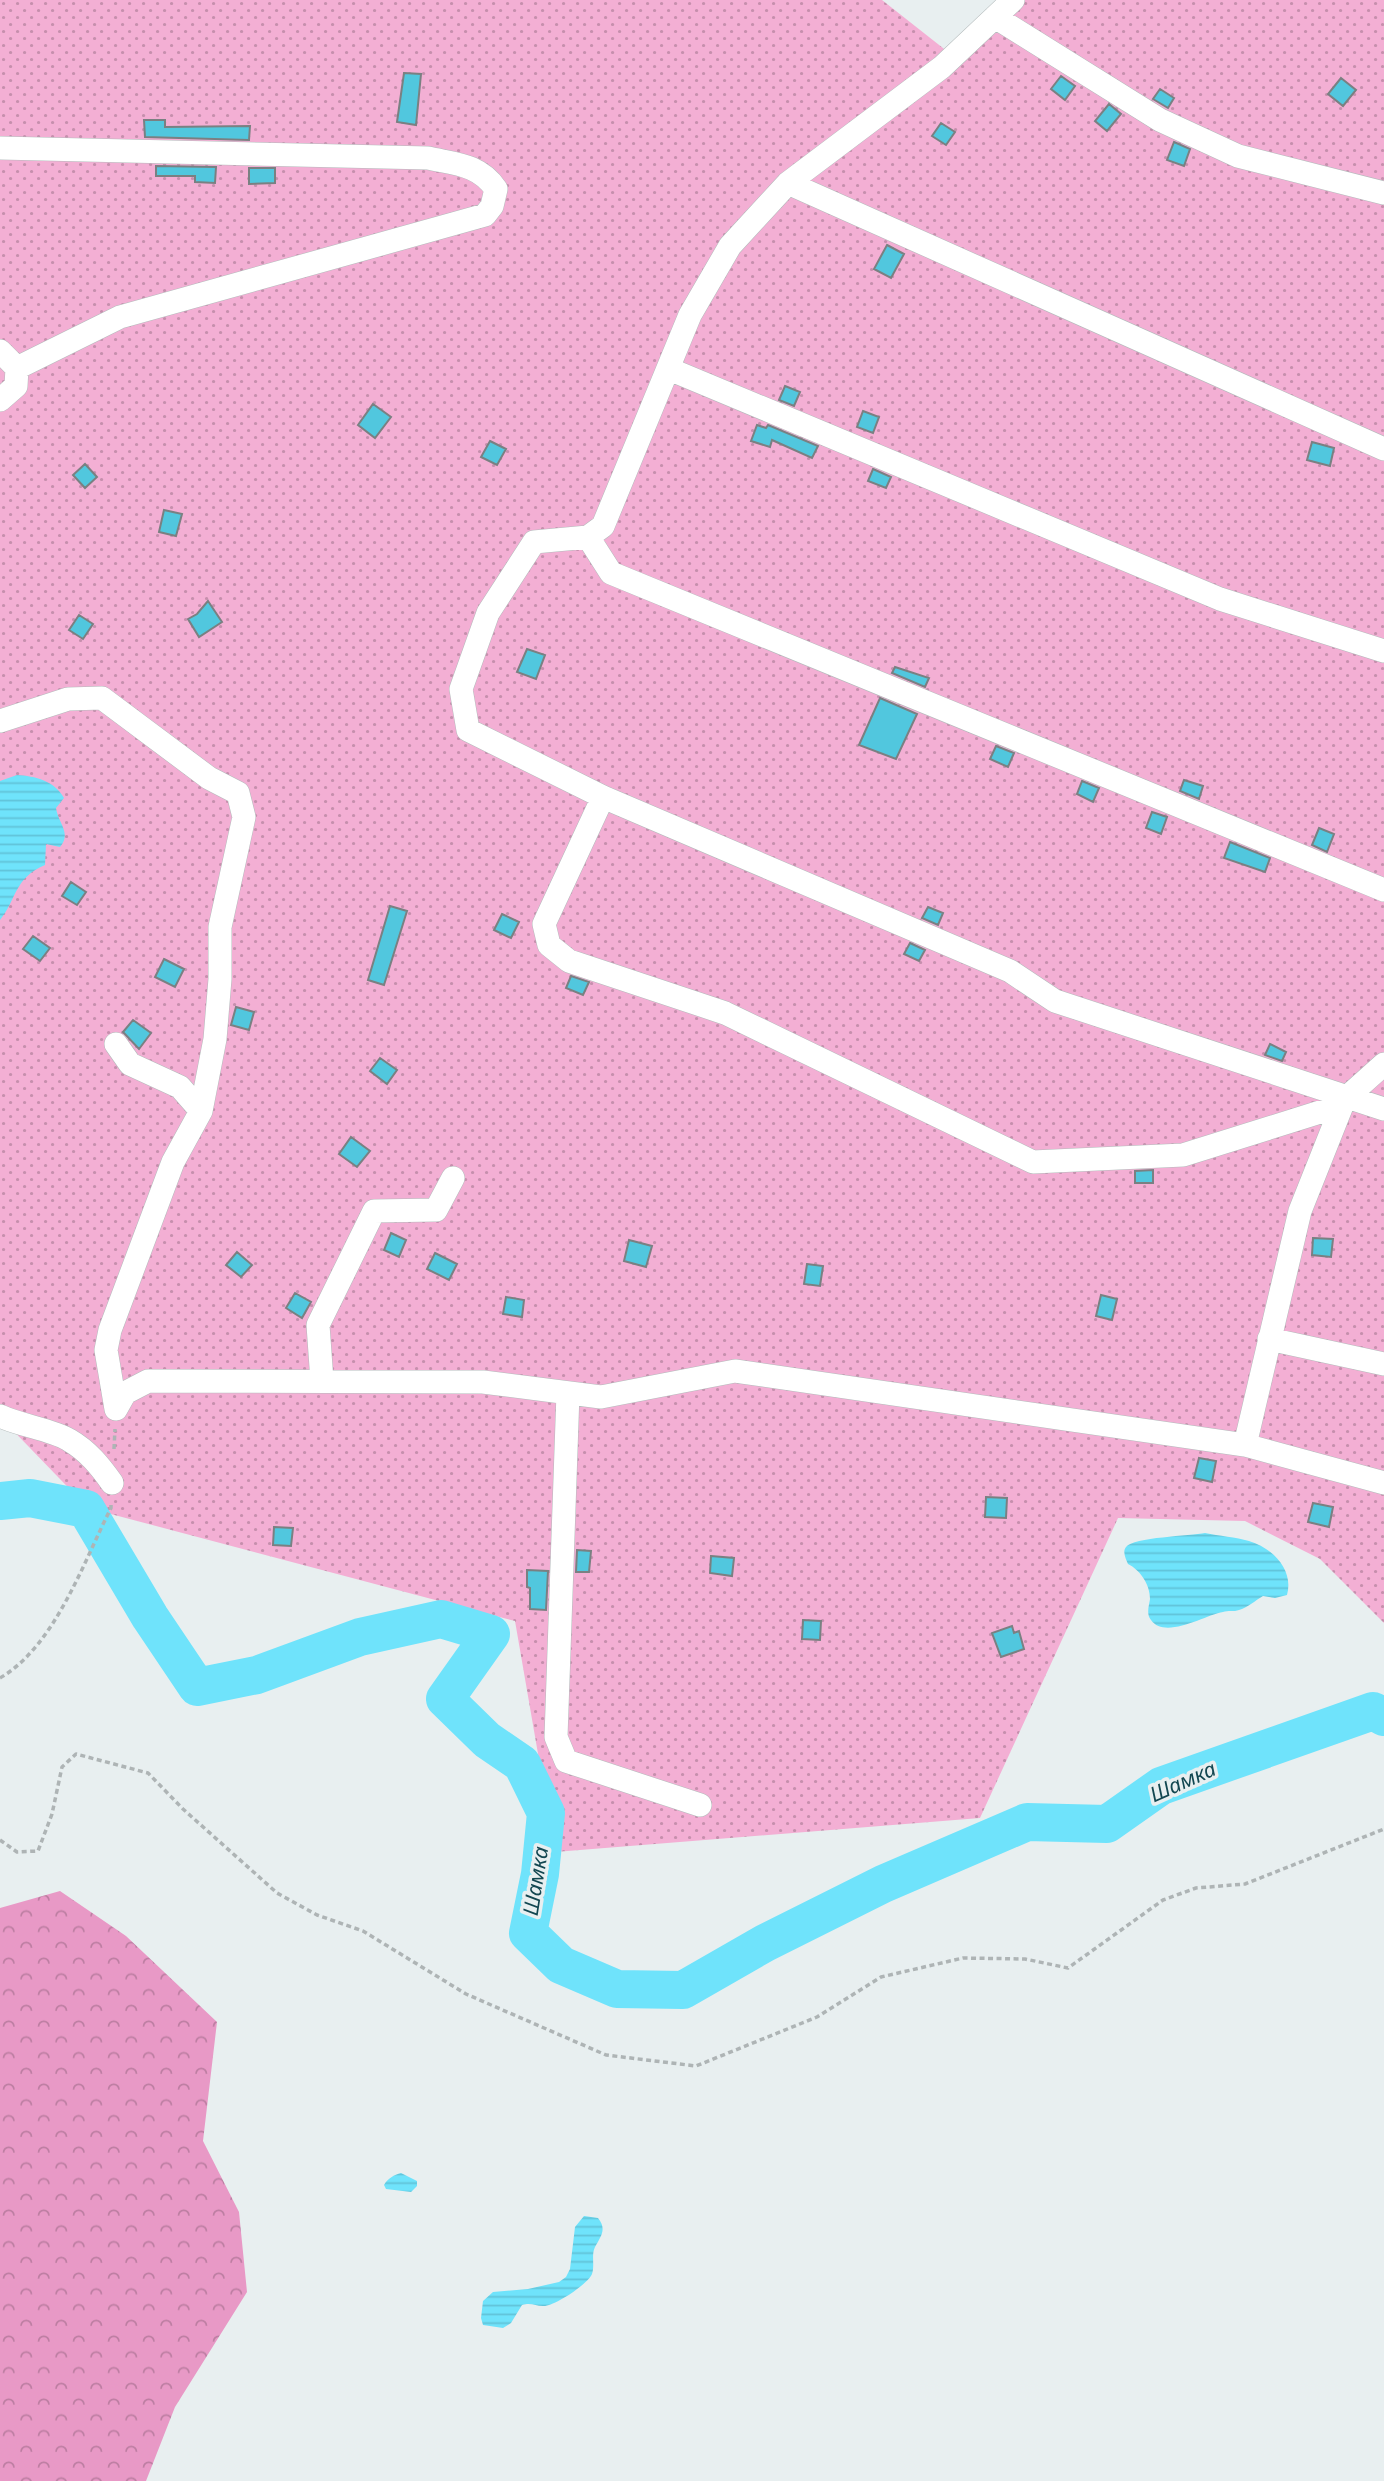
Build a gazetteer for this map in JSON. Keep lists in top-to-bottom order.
{
  "water": ["Шамка"]
}
